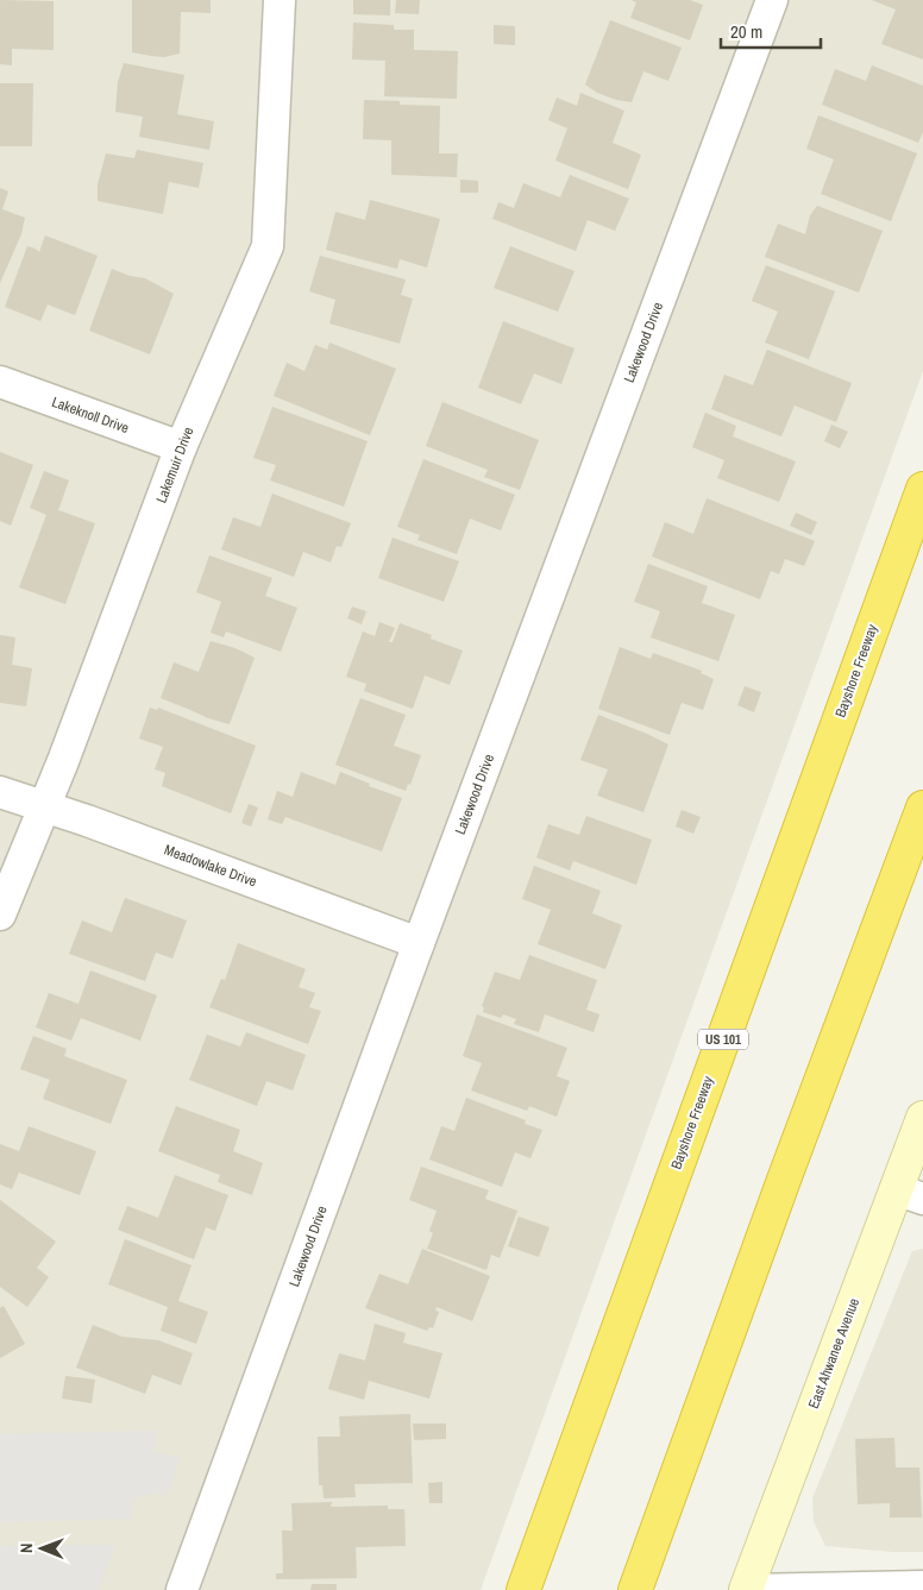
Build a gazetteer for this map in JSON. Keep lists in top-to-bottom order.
{
  "streets": {
    "highway": ["Bayshore Freeway", "US 101"],
    "street": [
      "Lakewood Drive",
      "Lakeknoll Drive",
      "Lakemuir Drive",
      "Meadowlake Drive",
      "East Ahwanee Avenue"
    ]
  },
  "crossings": [
    ["Lakewood Drive", "Meadowlake Drive"],
    ["Lakeknoll Drive", "Lakemuir Drive"],
    ["Lakemuir Drive", "Meadowlake Drive"]
  ],
  "scale_bar": "20 m",
  "north": "left"
}
